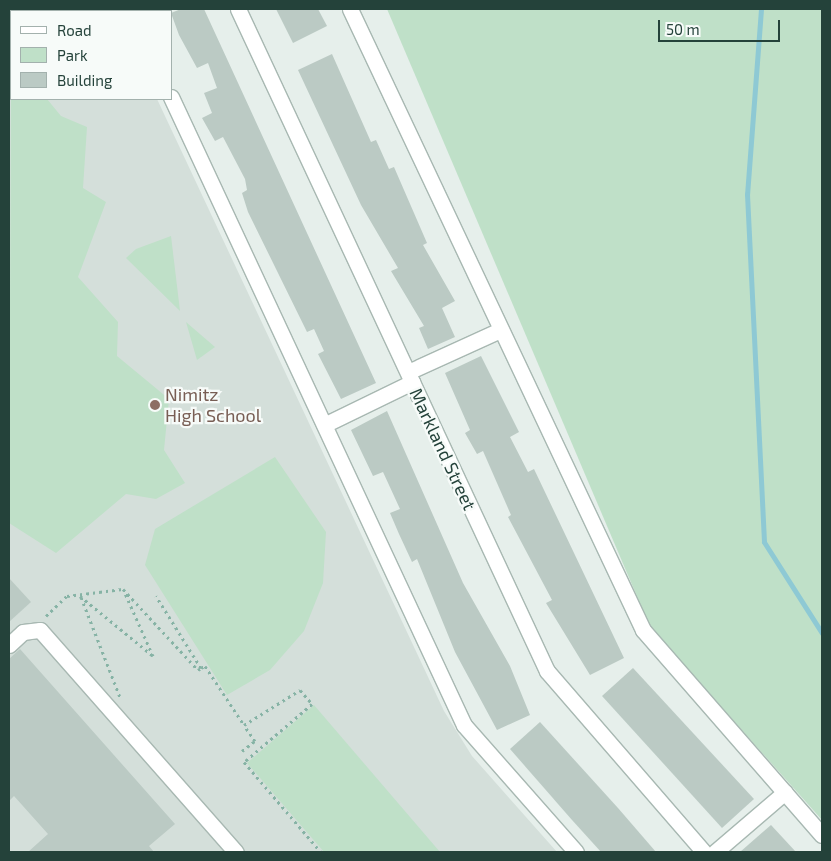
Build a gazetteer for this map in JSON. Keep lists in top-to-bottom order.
{
  "streets": {
    "street": ["Markland Street"]
  },
  "places": ["Nimitz High School"],
  "legend": ["Road", "Park", "Building"],
  "scale_bar": "50 m"
}
